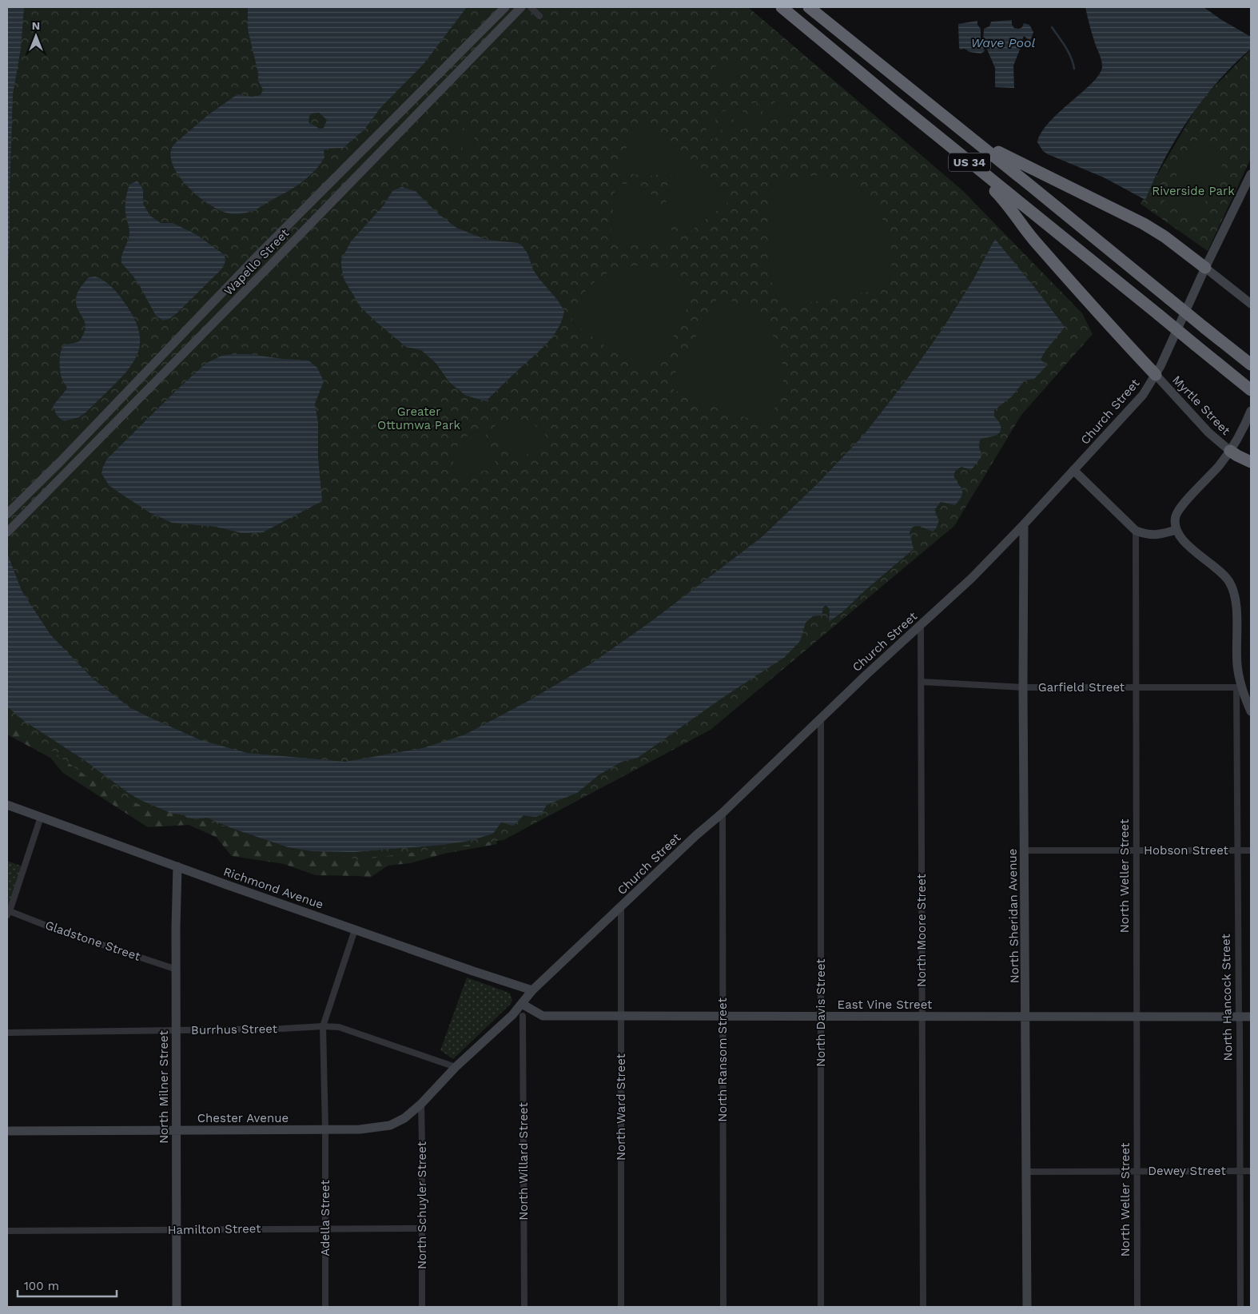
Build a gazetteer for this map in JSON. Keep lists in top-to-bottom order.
{
  "streets": {
    "highway": ["US 34"],
    "main road": [
      "Wapello Street",
      "Myrtle Street",
      "Church Street",
      "Richmond Avenue",
      "North Sheridan Avenue",
      "North Hancock Street",
      "East Vine Street",
      "North Milner Street",
      "Chester Avenue"
    ],
    "street": [
      "Garfield Street",
      "Hobson Street",
      "North Weller Street",
      "North Moore Street",
      "Gladstone Street",
      "North Davis Street",
      "Burrhus Street",
      "North Ransom Street",
      "North Ward Street",
      "North Willard Street",
      "Dewey Street",
      "North Schuyler Street",
      "Adella Street",
      "Hamilton Street"
    ]
  },
  "crossings": [
    ["Myrtle Street", "Church Street"],
    ["Church Street", "Richmond Avenue"],
    ["Church Street", "North Sheridan Avenue"],
    ["Church Street", "North Moore Street"],
    ["Church Street", "East Vine Street"],
    ["Church Street", "North Davis Street"],
    ["Church Street", "Burrhus Street"],
    ["Church Street", "North Ransom Street"],
    ["Church Street", "North Ward Street"],
    ["Church Street", "Chester Avenue"],
    ["Garfield Street", "North Weller Street"],
    ["Garfield Street", "North Sheridan Avenue"],
    ["Garfield Street", "North Moore Street"],
    ["Garfield Street", "North Hancock Street"],
    ["Hobson Street", "North Weller Street"],
    ["Hobson Street", "North Sheridan Avenue"],
    ["Hobson Street", "North Hancock Street"],
    ["North Weller Street", "East Vine Street"],
    ["North Weller Street", "Dewey Street"],
    ["Richmond Avenue", "North Milner Street"],
    ["Richmond Avenue", "Adella Street"],
    ["North Sheridan Avenue", "East Vine Street"],
    ["North Sheridan Avenue", "Dewey Street"],
    ["North Moore Street", "East Vine Street"],
    ["Gladstone Street", "North Milner Street"],
    ["North Hancock Street", "East Vine Street"],
    ["North Hancock Street", "Dewey Street"],
    ["East Vine Street", "North Davis Street"],
    ["East Vine Street", "North Ransom Street"],
    ["East Vine Street", "North Ward Street"],
    ["Burrhus Street", "North Milner Street"],
    ["Burrhus Street", "Chester Avenue"],
    ["Burrhus Street", "Adella Street"],
    ["North Milner Street", "Chester Avenue"],
    ["North Milner Street", "Hamilton Street"],
    ["Chester Avenue", "North Schuyler Street"],
    ["Chester Avenue", "Adella Street"],
    ["North Schuyler Street", "Hamilton Street"],
    ["Adella Street", "Hamilton Street"]
  ],
  "water": ["Wave Pool"],
  "parks": ["Riverside Park", "Greater Ottumwa Park"],
  "scale_bar": "100 m",
  "north": "top"
}
